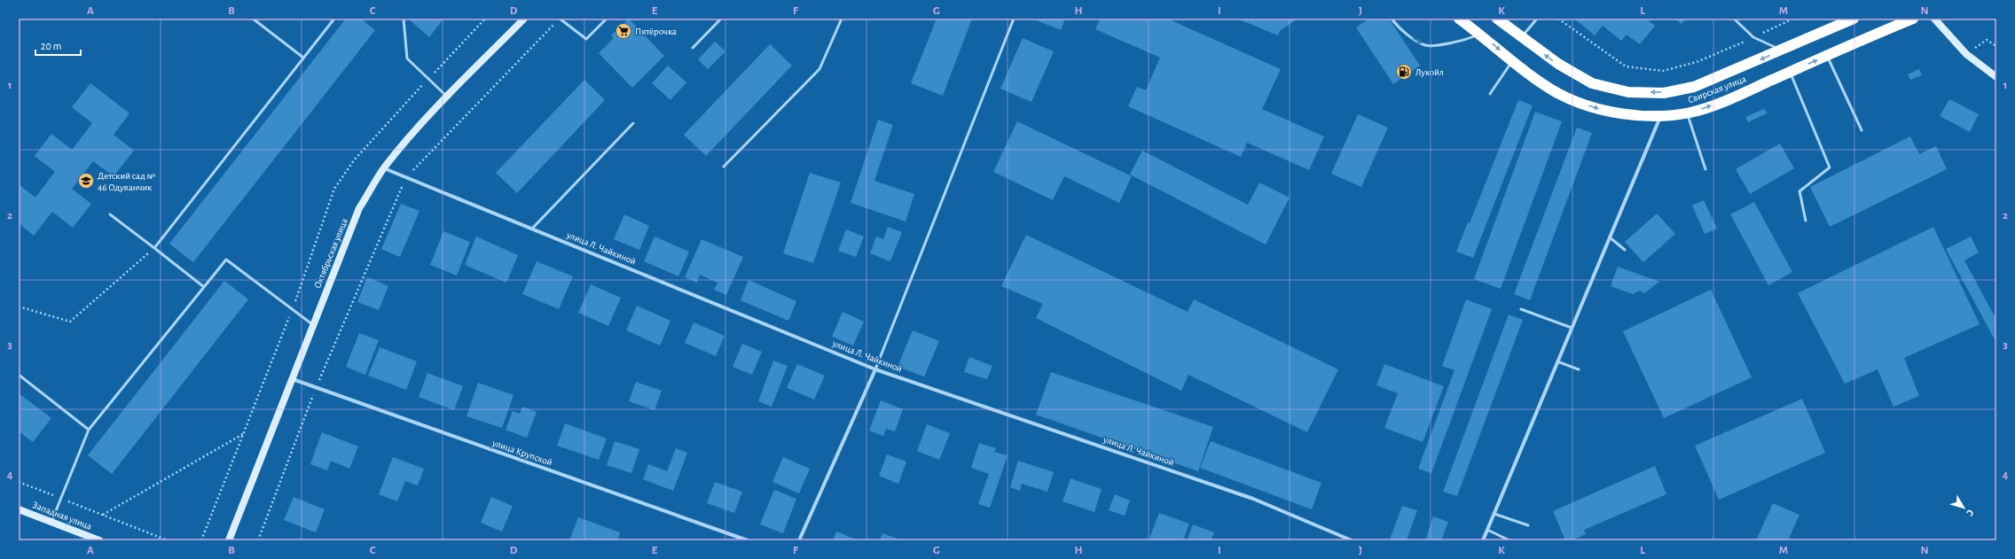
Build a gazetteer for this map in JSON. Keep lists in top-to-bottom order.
{
  "streets": {
    "highway": ["Свирская улица"],
    "main road": ["Октябрьская улица", "Западная улица"],
    "street": ["улица Л. Чайкиной", "улица Крупской"]
  },
  "crossings": [
    ["улица Л. Чайкиной", "Октябрьская улица"],
    ["Октябрьская улица", "улица Крупской"]
  ],
  "places": {
    "supermarket": ["Пятёрочка"],
    "fuel station": ["Лукойл"],
    "school or university": ["Детский сад № 46 Одуванчик"]
  },
  "scale_bar": "20 m",
  "north": "bottom right",
  "grid": {
    "columns": [
      "A",
      "B",
      "C",
      "D",
      "E",
      "F",
      "G",
      "H",
      "I",
      "J",
      "K",
      "L",
      "M",
      "N"
    ],
    "rows": [
      "1",
      "2",
      "3",
      "4"
    ]
  }
}
